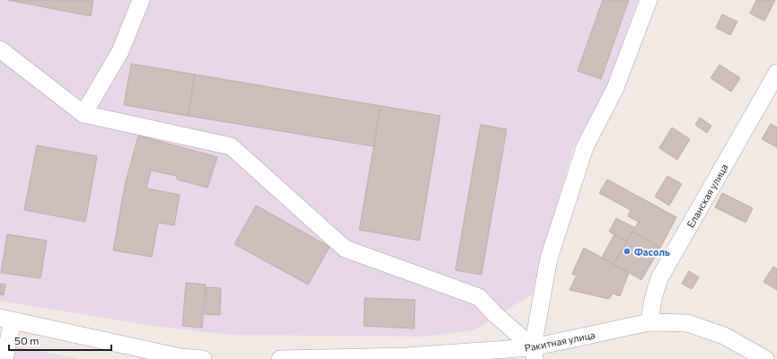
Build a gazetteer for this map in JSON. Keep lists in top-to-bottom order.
{
  "streets": {
    "street": ["Еланская улица", "Ракитная улица"]
  },
  "crossings": [
    ["Еланская улица", "Ракитная улица"]
  ],
  "places": ["Фасоль"],
  "scale_bar": "50 m"
}
